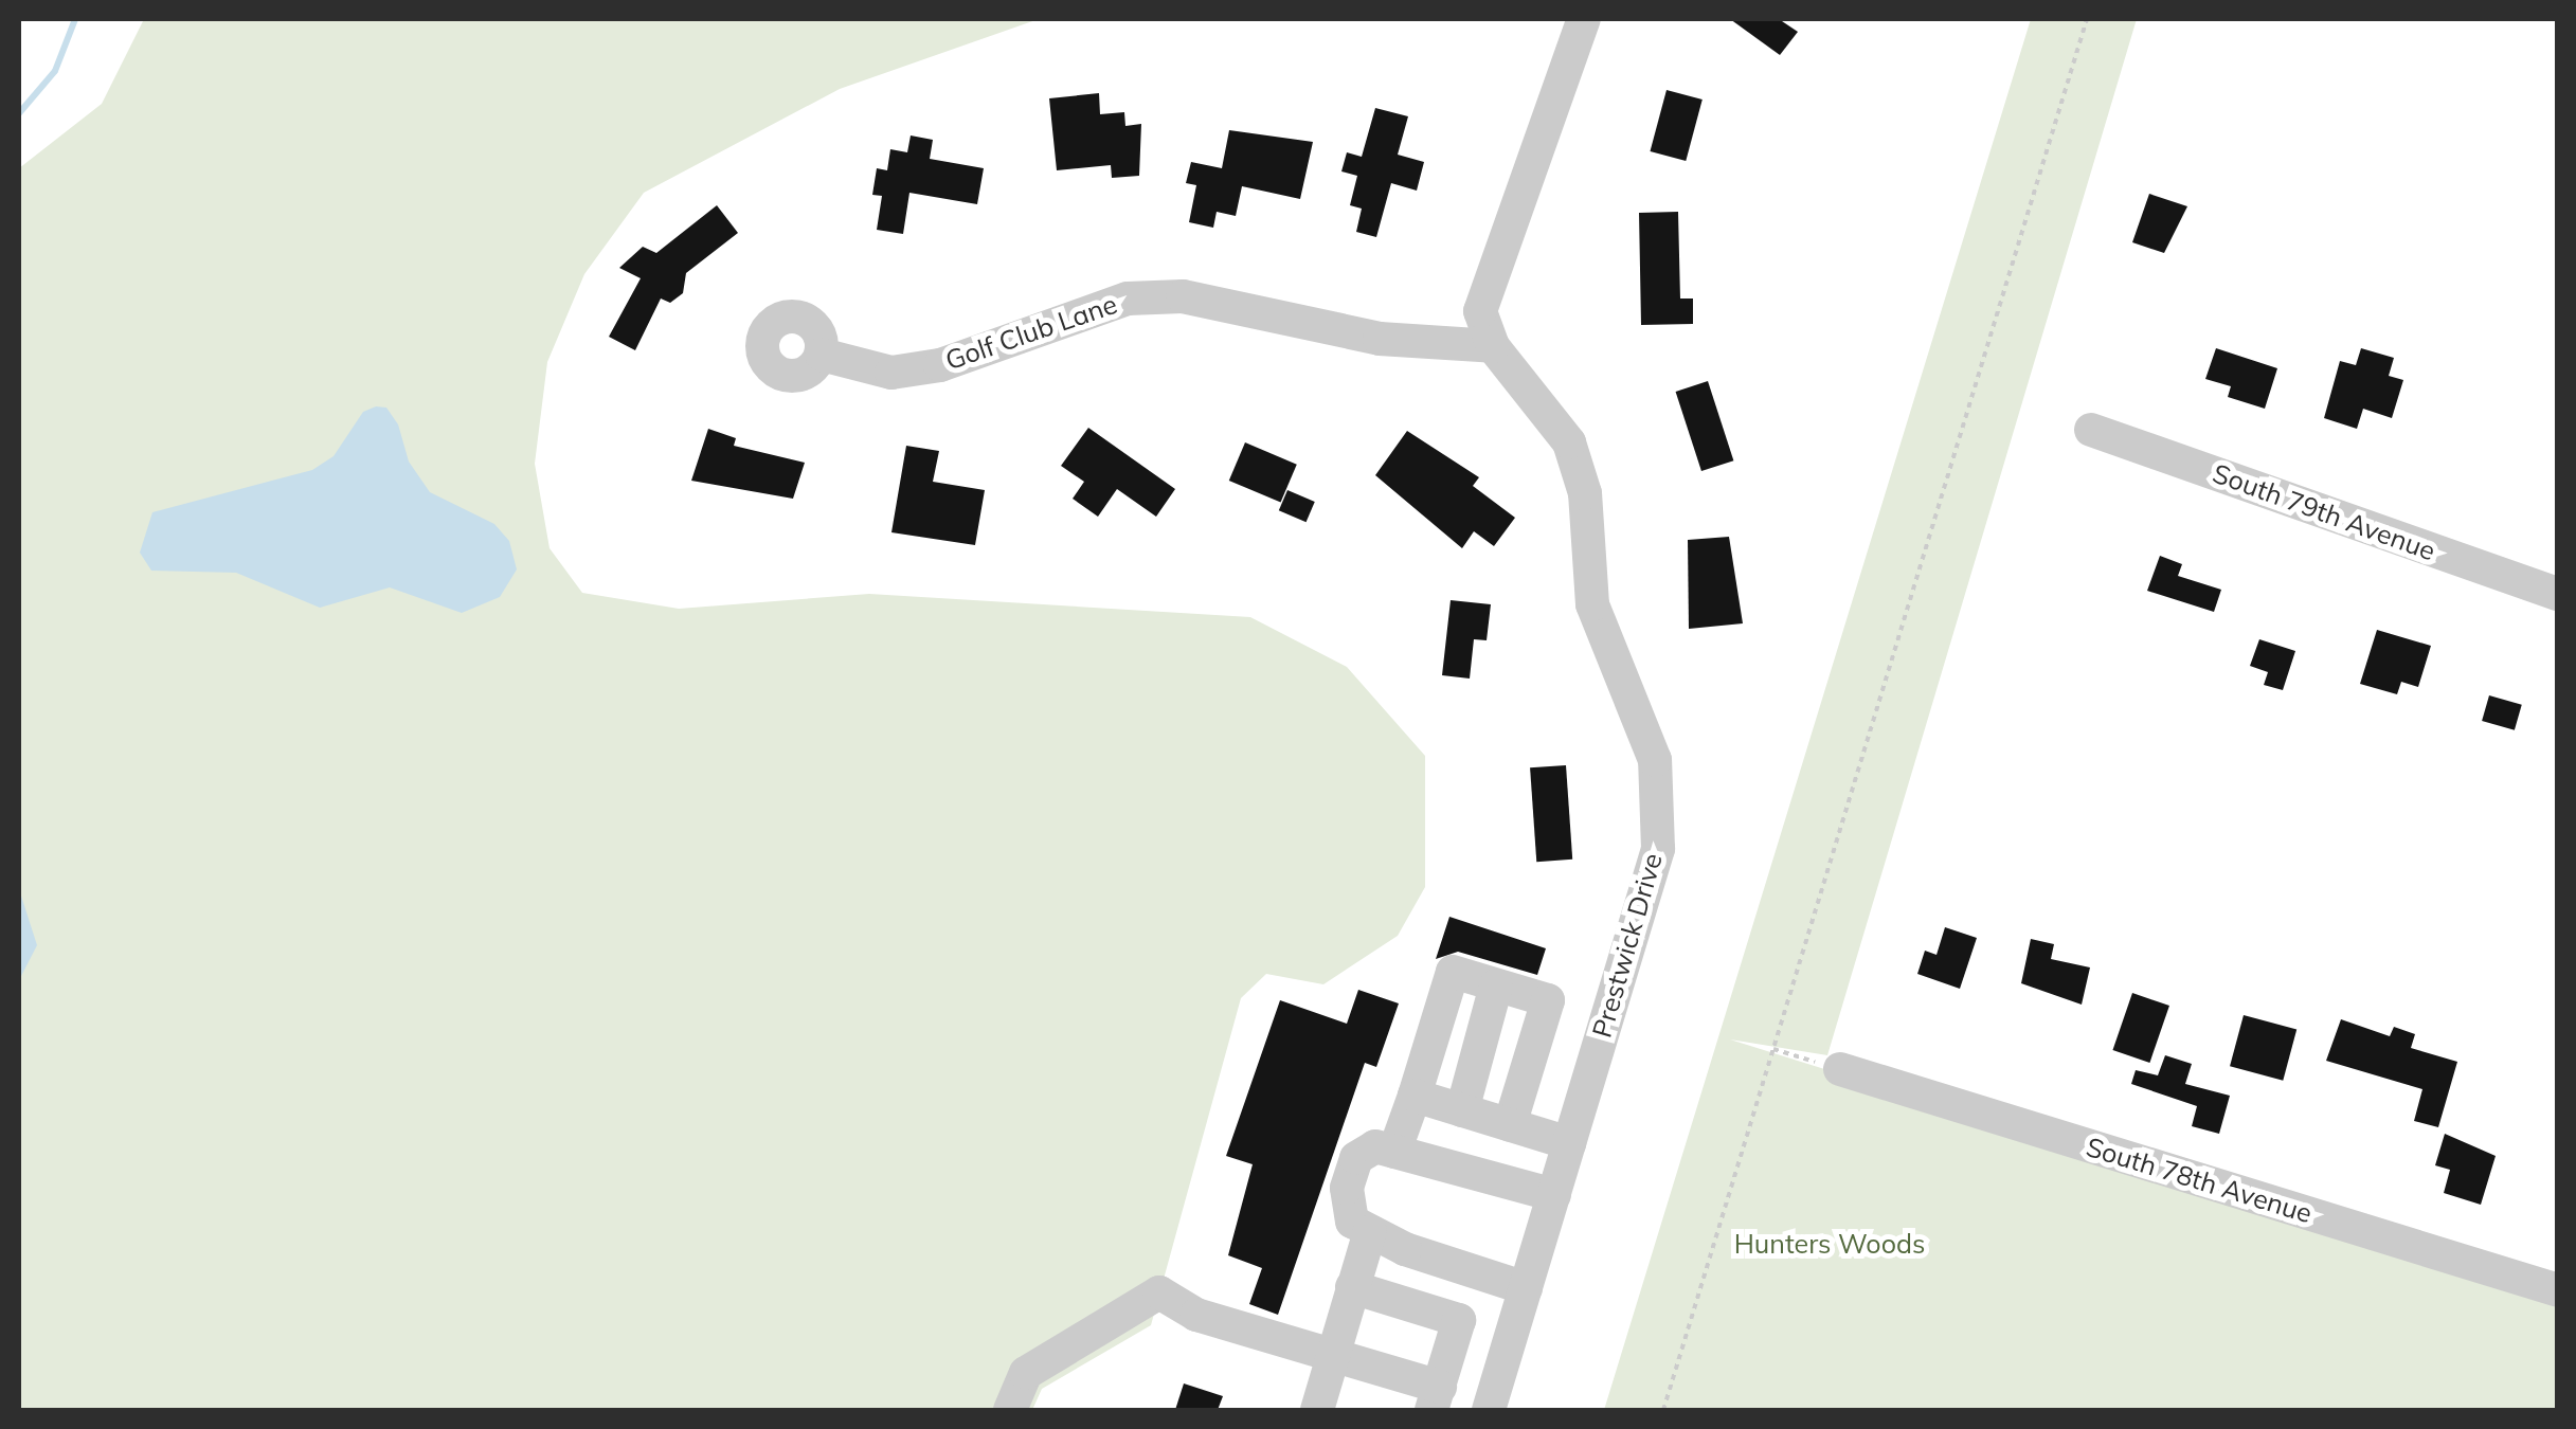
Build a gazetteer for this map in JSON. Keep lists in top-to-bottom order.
{
  "streets": {
    "street": [
      "Golf Club Lane",
      "South 79th Avenue",
      "Prestwick Drive",
      "South 78th Avenue"
    ]
  },
  "crossings": [
    ["Golf Club Lane", "Prestwick Drive"]
  ],
  "parks": ["Hunters Woods"]
}
